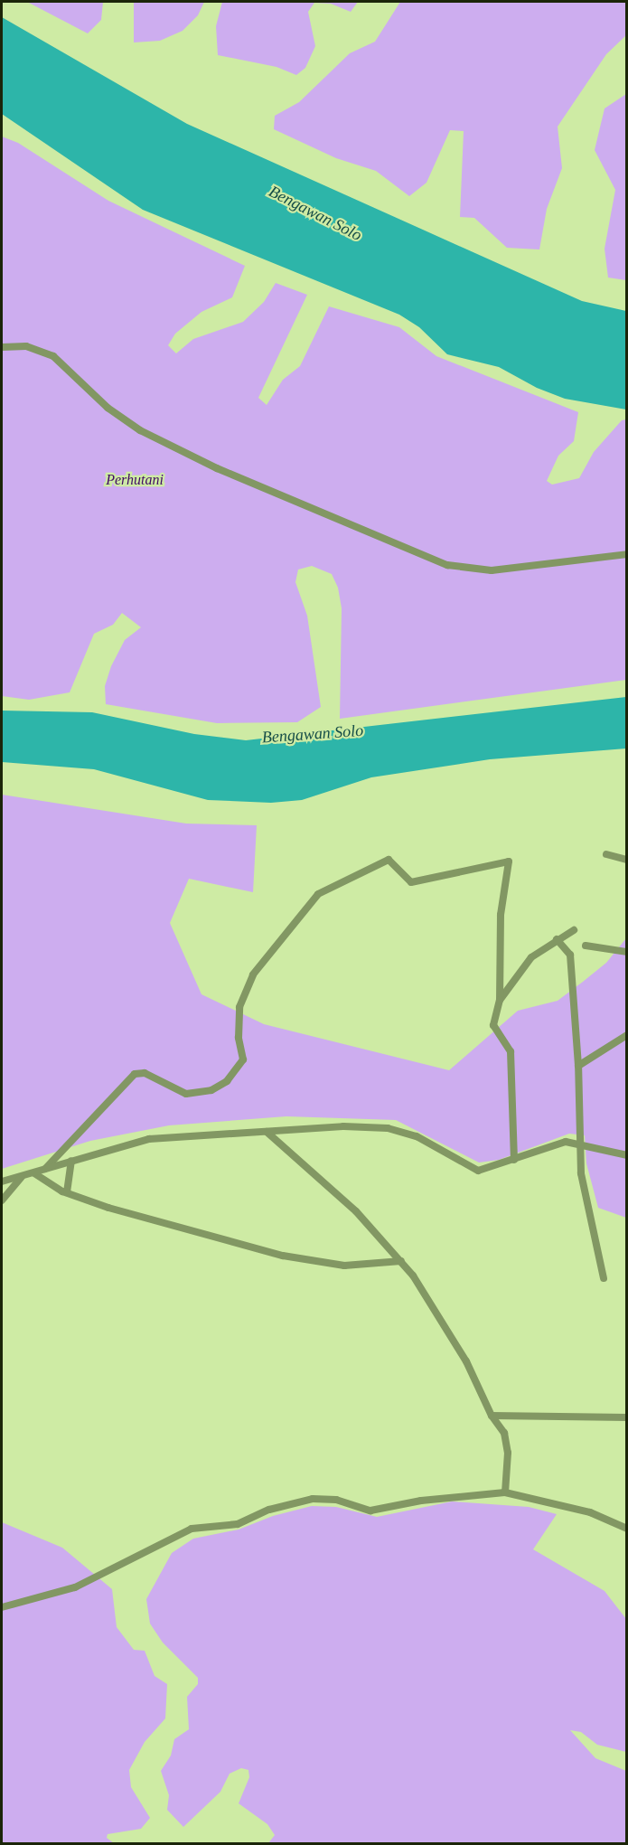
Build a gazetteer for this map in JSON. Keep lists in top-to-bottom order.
{
  "water": ["Bengawan Solo"],
  "parks": ["Perhutani"]
}
